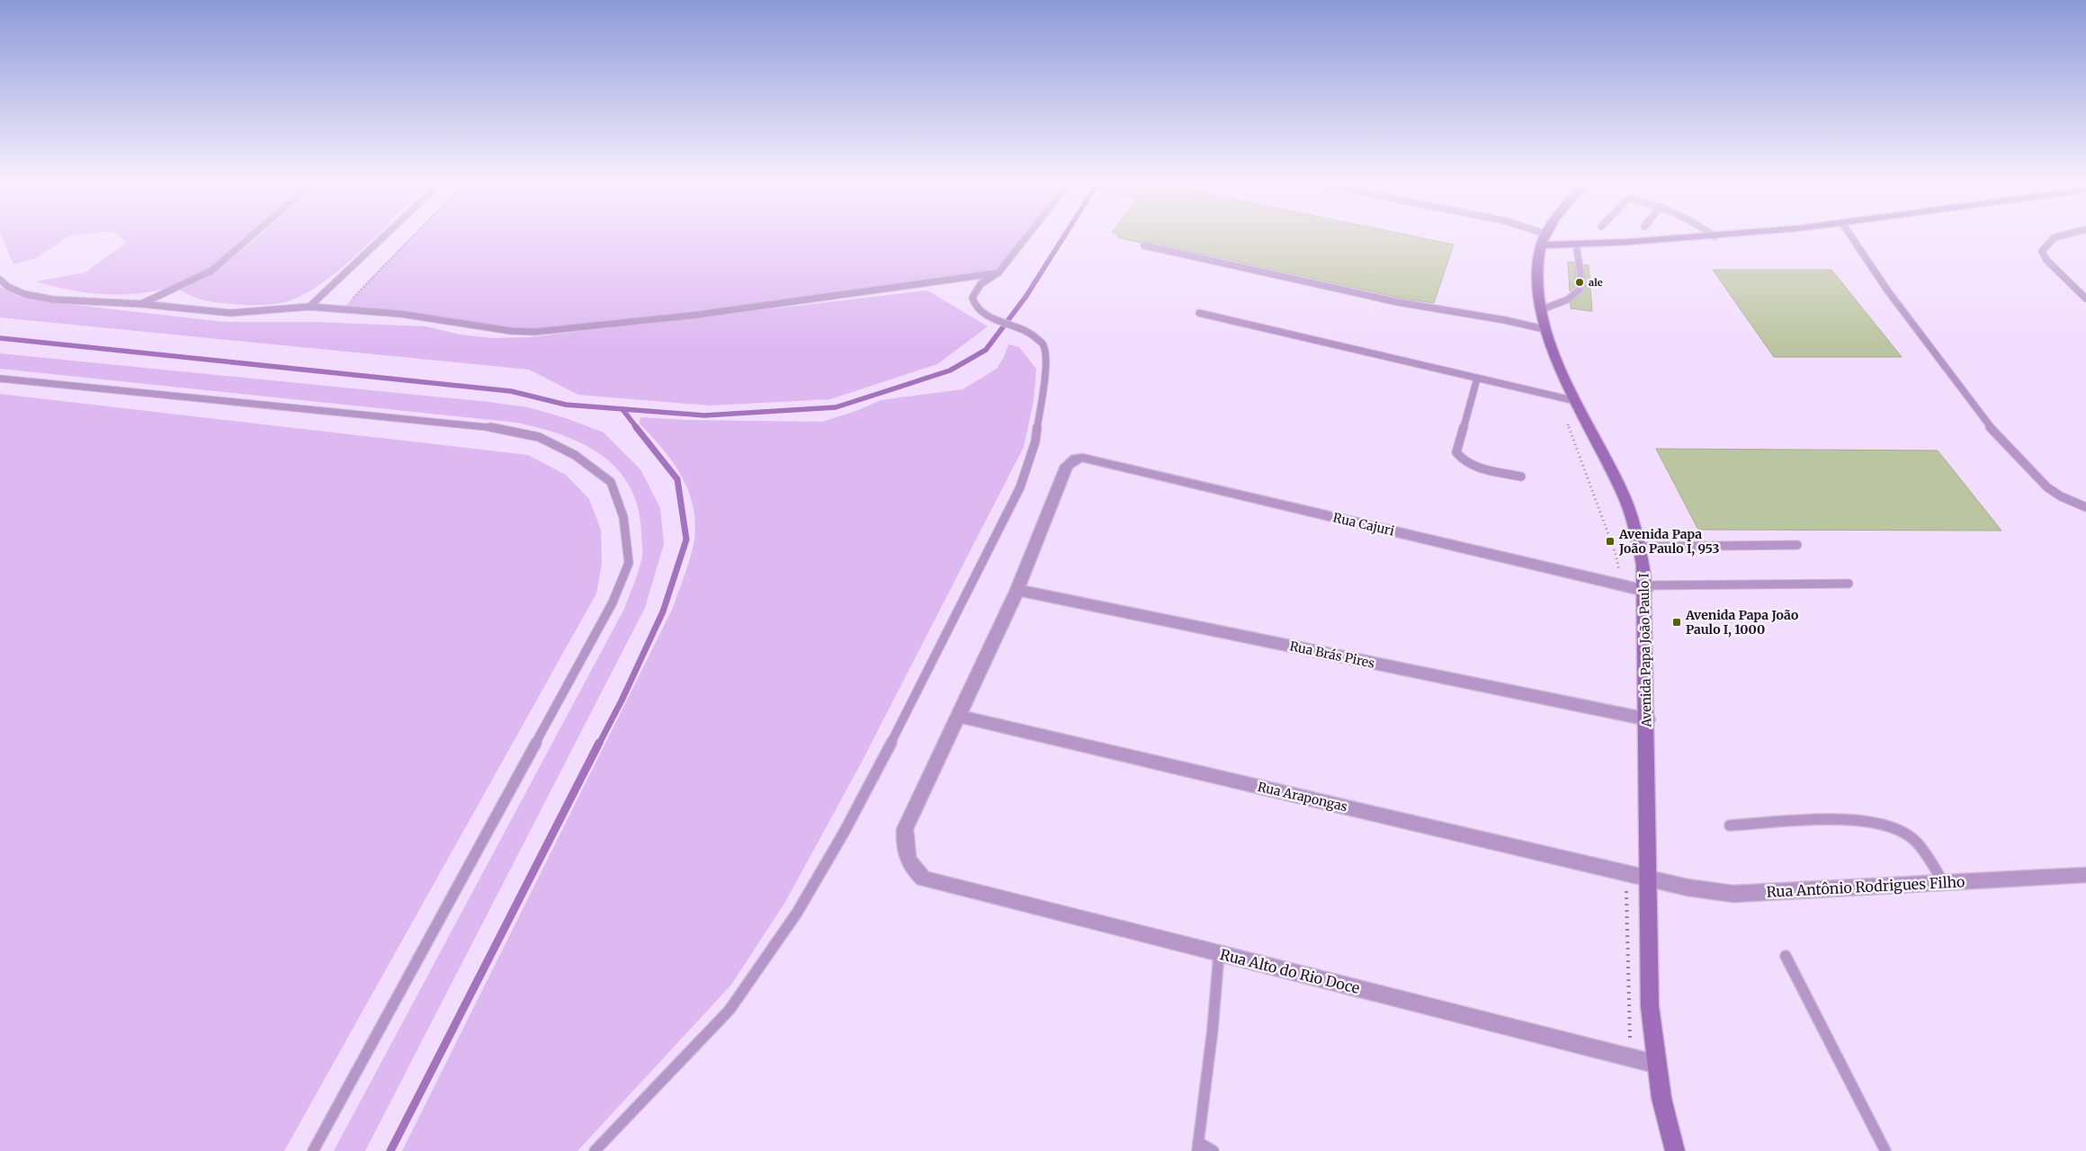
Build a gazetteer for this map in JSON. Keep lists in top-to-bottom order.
{
  "streets": {
    "main road": ["Avenida Papa João Paulo I"],
    "street": [
      "Rua Cajuri",
      "Rua Brás Pires",
      "Rua Arapongas",
      "Rua Antônio Rodrigues Filho",
      "Rua Alto do Rio Doce"
    ]
  },
  "crossings": [
    ["Rua Cajuri", "Avenida Papa João Paulo I"],
    ["Rua Cajuri", "Rua Brás Pires"],
    ["Avenida Papa João Paulo I", "Rua Brás Pires"],
    ["Avenida Papa João Paulo I", "Rua Arapongas"],
    ["Avenida Papa João Paulo I", "Rua Antônio Rodrigues Filho"],
    ["Avenida Papa João Paulo I", "Rua Alto do Rio Doce"],
    ["Rua Arapongas", "Rua Antônio Rodrigues Filho"],
    ["Rua Arapongas", "Rua Alto do Rio Doce"]
  ],
  "places": {
    "other": ["ale"],
    "transit": ["Avenida Papa João Paulo I, 953", "Avenida Papa João Paulo I, 1000"]
  }
}
